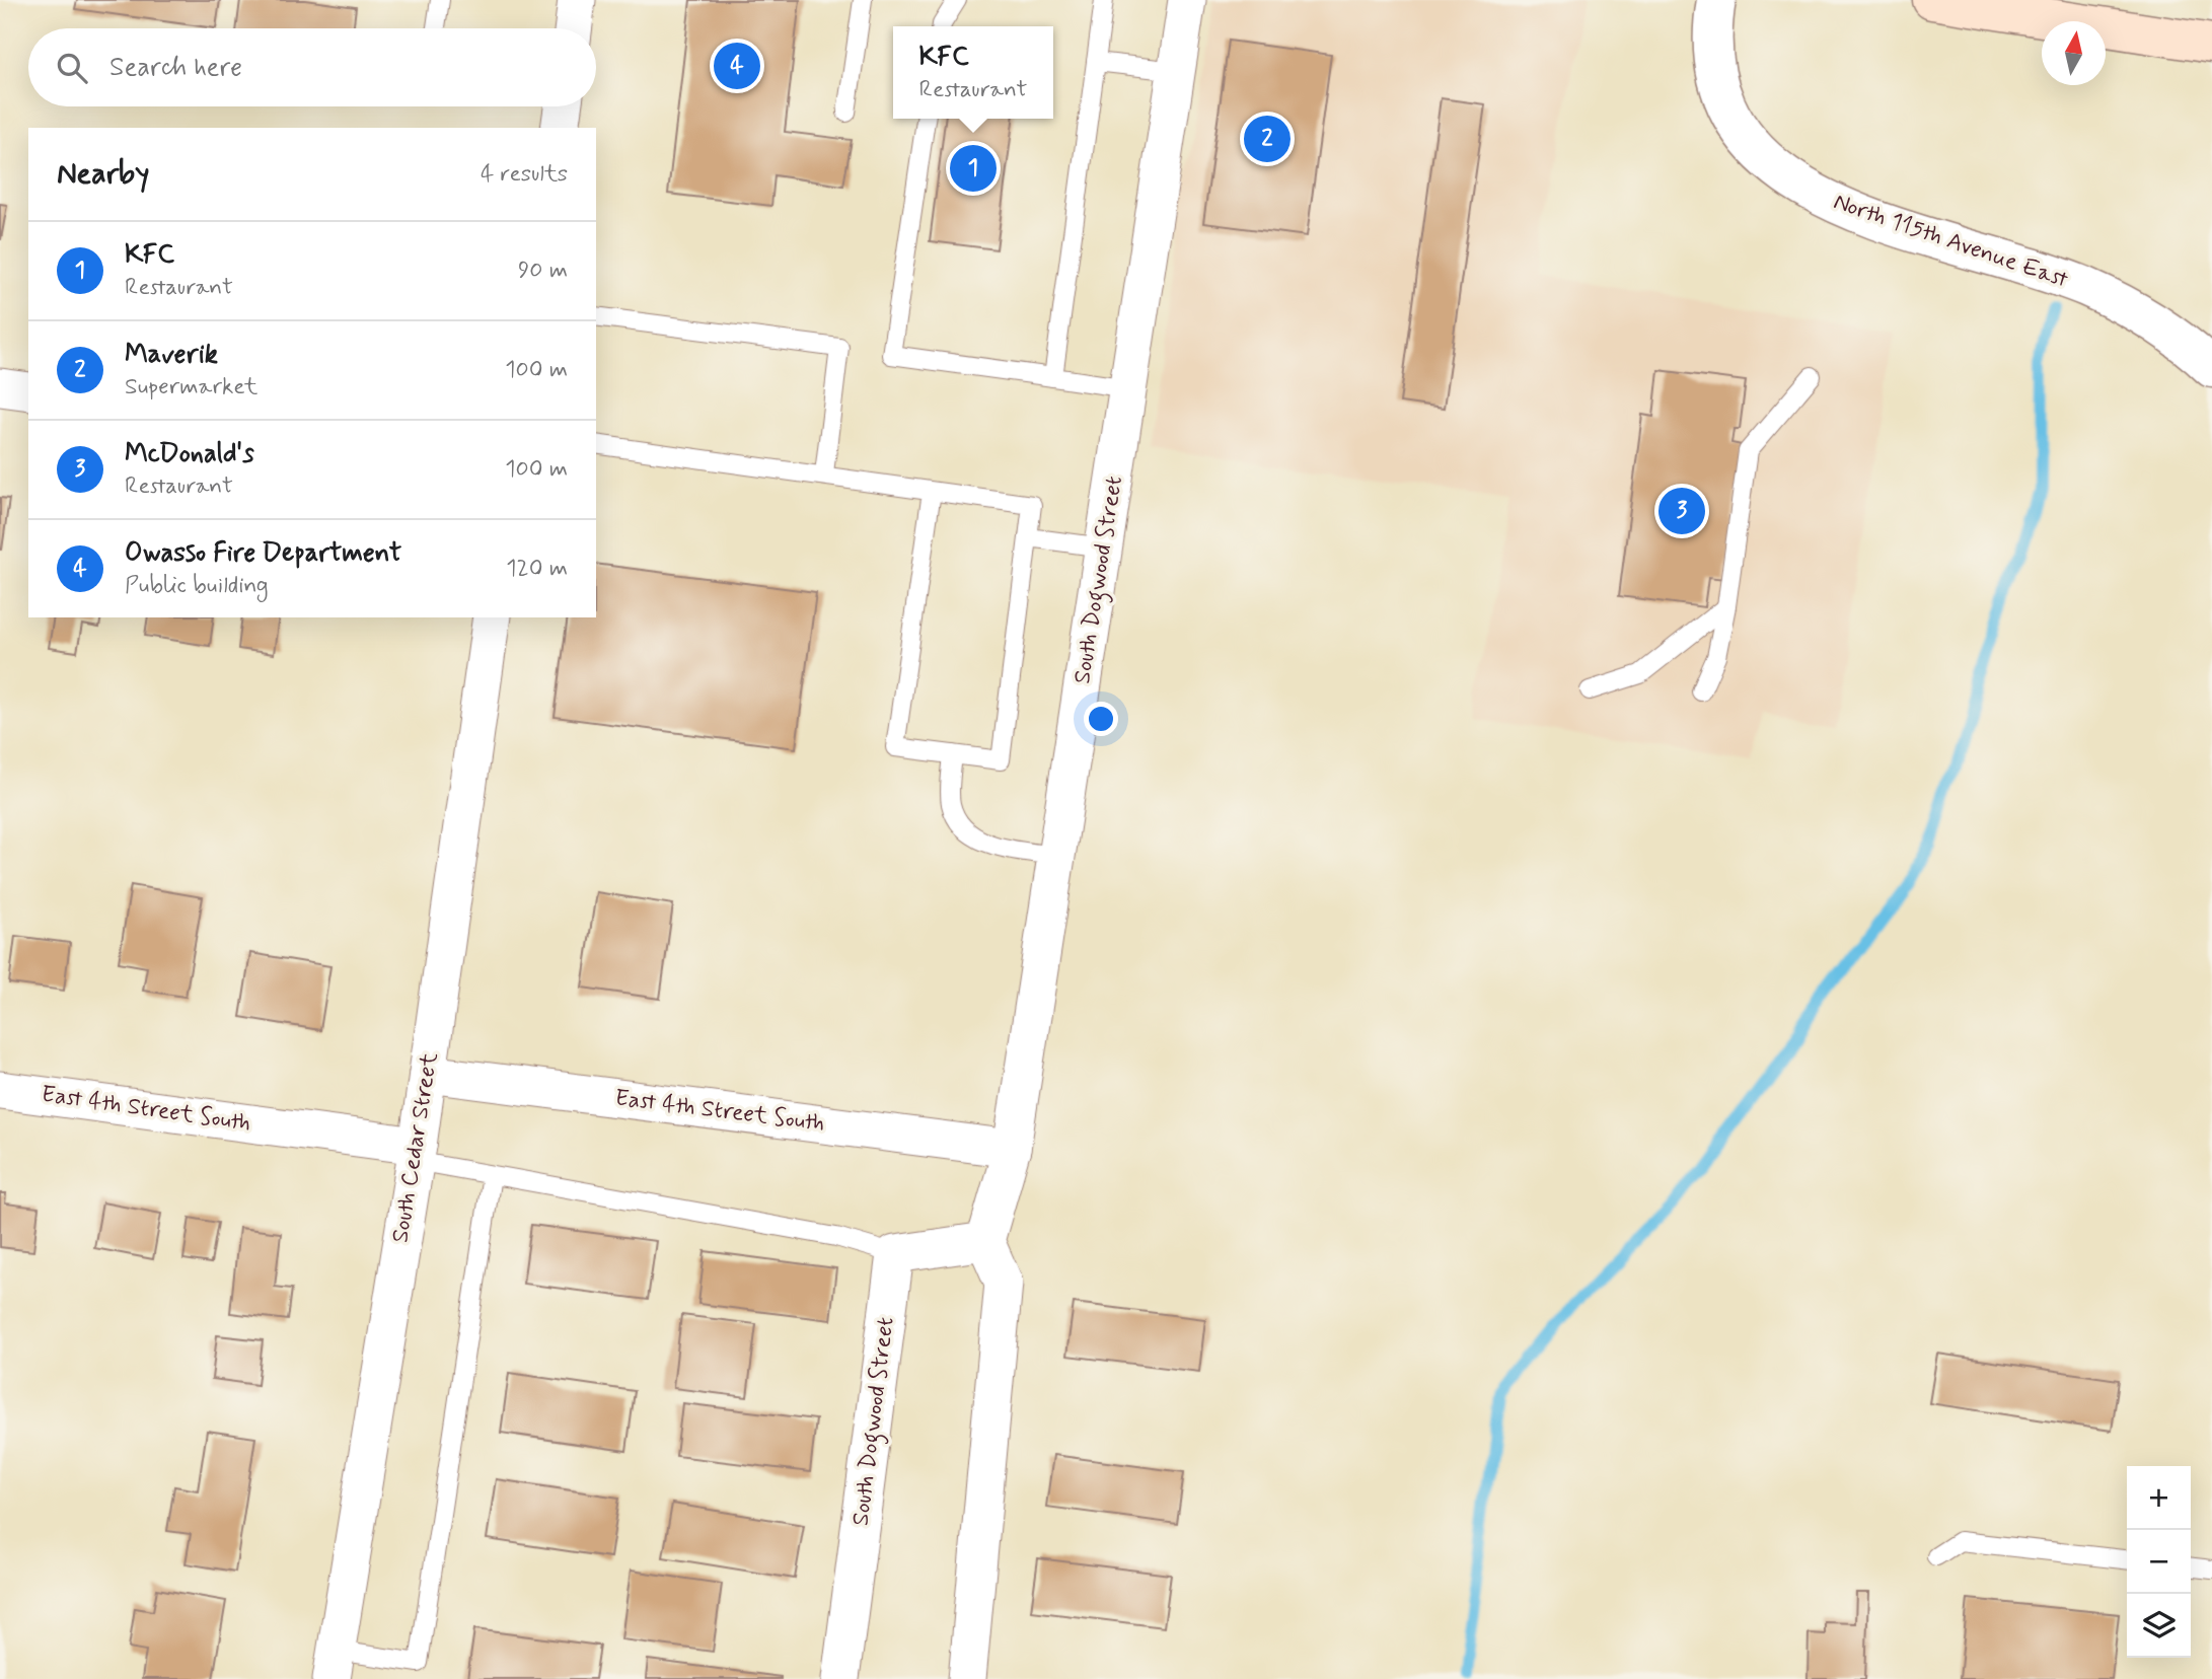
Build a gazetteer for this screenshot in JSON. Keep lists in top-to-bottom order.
{
  "streets": {
    "street": [
      "North 115th Avenue East",
      "South Dogwood Street",
      "East 4th Street South",
      "South Cedar Street"
    ]
  },
  "crossings": [
    ["South Dogwood Street", "East 4th Street South"],
    ["East 4th Street South", "South Cedar Street"]
  ],
  "north": "top",
  "page": {
    "popup": ["KFC", "Restaurant"],
    "search": "Search here",
    "pins": [
      "4",
      "2",
      "1",
      "3"
    ],
    "heading": ["Nearby", "4 results"],
    "list": [
      {
        "mark": "1",
        "name": "KFC",
        "note": "Restaurant",
        "value": "90 m"
      },
      {
        "mark": "2",
        "name": "Maverik",
        "note": "Supermarket",
        "value": "100 m"
      },
      {
        "mark": "3",
        "name": "McDonald's",
        "note": "Restaurant",
        "value": "100 m"
      },
      {
        "mark": "4",
        "name": "Owasso Fire Department",
        "note": "Public building",
        "value": "120 m"
      }
    ],
    "map_buttons": ["+", "−"]
  }
}
